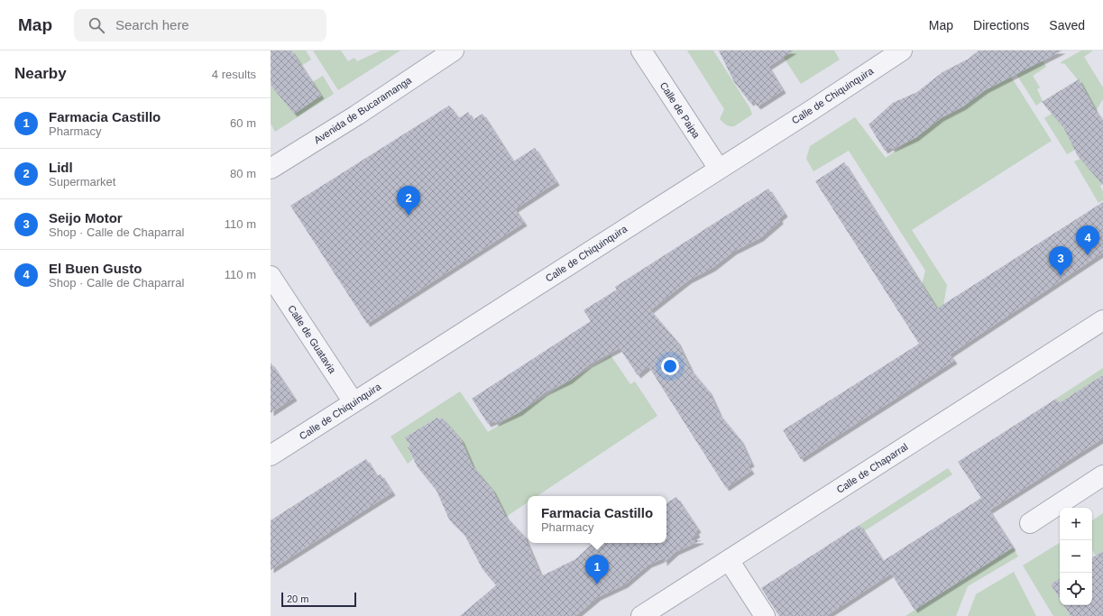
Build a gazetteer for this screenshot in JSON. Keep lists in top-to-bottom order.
{
  "streets": {
    "street": [
      "Calle de Chiquinquira",
      "Avenida de Bucaramanga",
      "Calle de Paipa",
      "Calle de Guatavia",
      "Calle de Chaparral"
    ]
  },
  "crossings": [
    ["Calle de Chiquinquira", "Calle de Paipa"],
    ["Calle de Chiquinquira", "Calle de Guatavia"]
  ],
  "scale_bar": "20 m",
  "page": {
    "header": "Map",
    "search": "Search here",
    "nav": ["Map", "Directions", "Saved"],
    "heading": ["Nearby", "4 results"],
    "list": [
      {
        "mark": "1",
        "name": "Farmacia Castillo",
        "note": "Pharmacy",
        "value": "60 m"
      },
      {
        "mark": "2",
        "name": "Lidl",
        "note": "Supermarket",
        "value": "80 m"
      },
      {
        "mark": "3",
        "name": "Seijo Motor",
        "note": "Shop · Calle de Chaparral",
        "value": "110 m"
      },
      {
        "mark": "4",
        "name": "El Buen Gusto",
        "note": "Shop · Calle de Chaparral",
        "value": "110 m"
      }
    ],
    "pins": [
      "2",
      "4",
      "3",
      "1"
    ],
    "popup": ["Farmacia Castillo", "Pharmacy"],
    "map_buttons": ["+", "−"],
    "scale": "20 m"
  }
}
